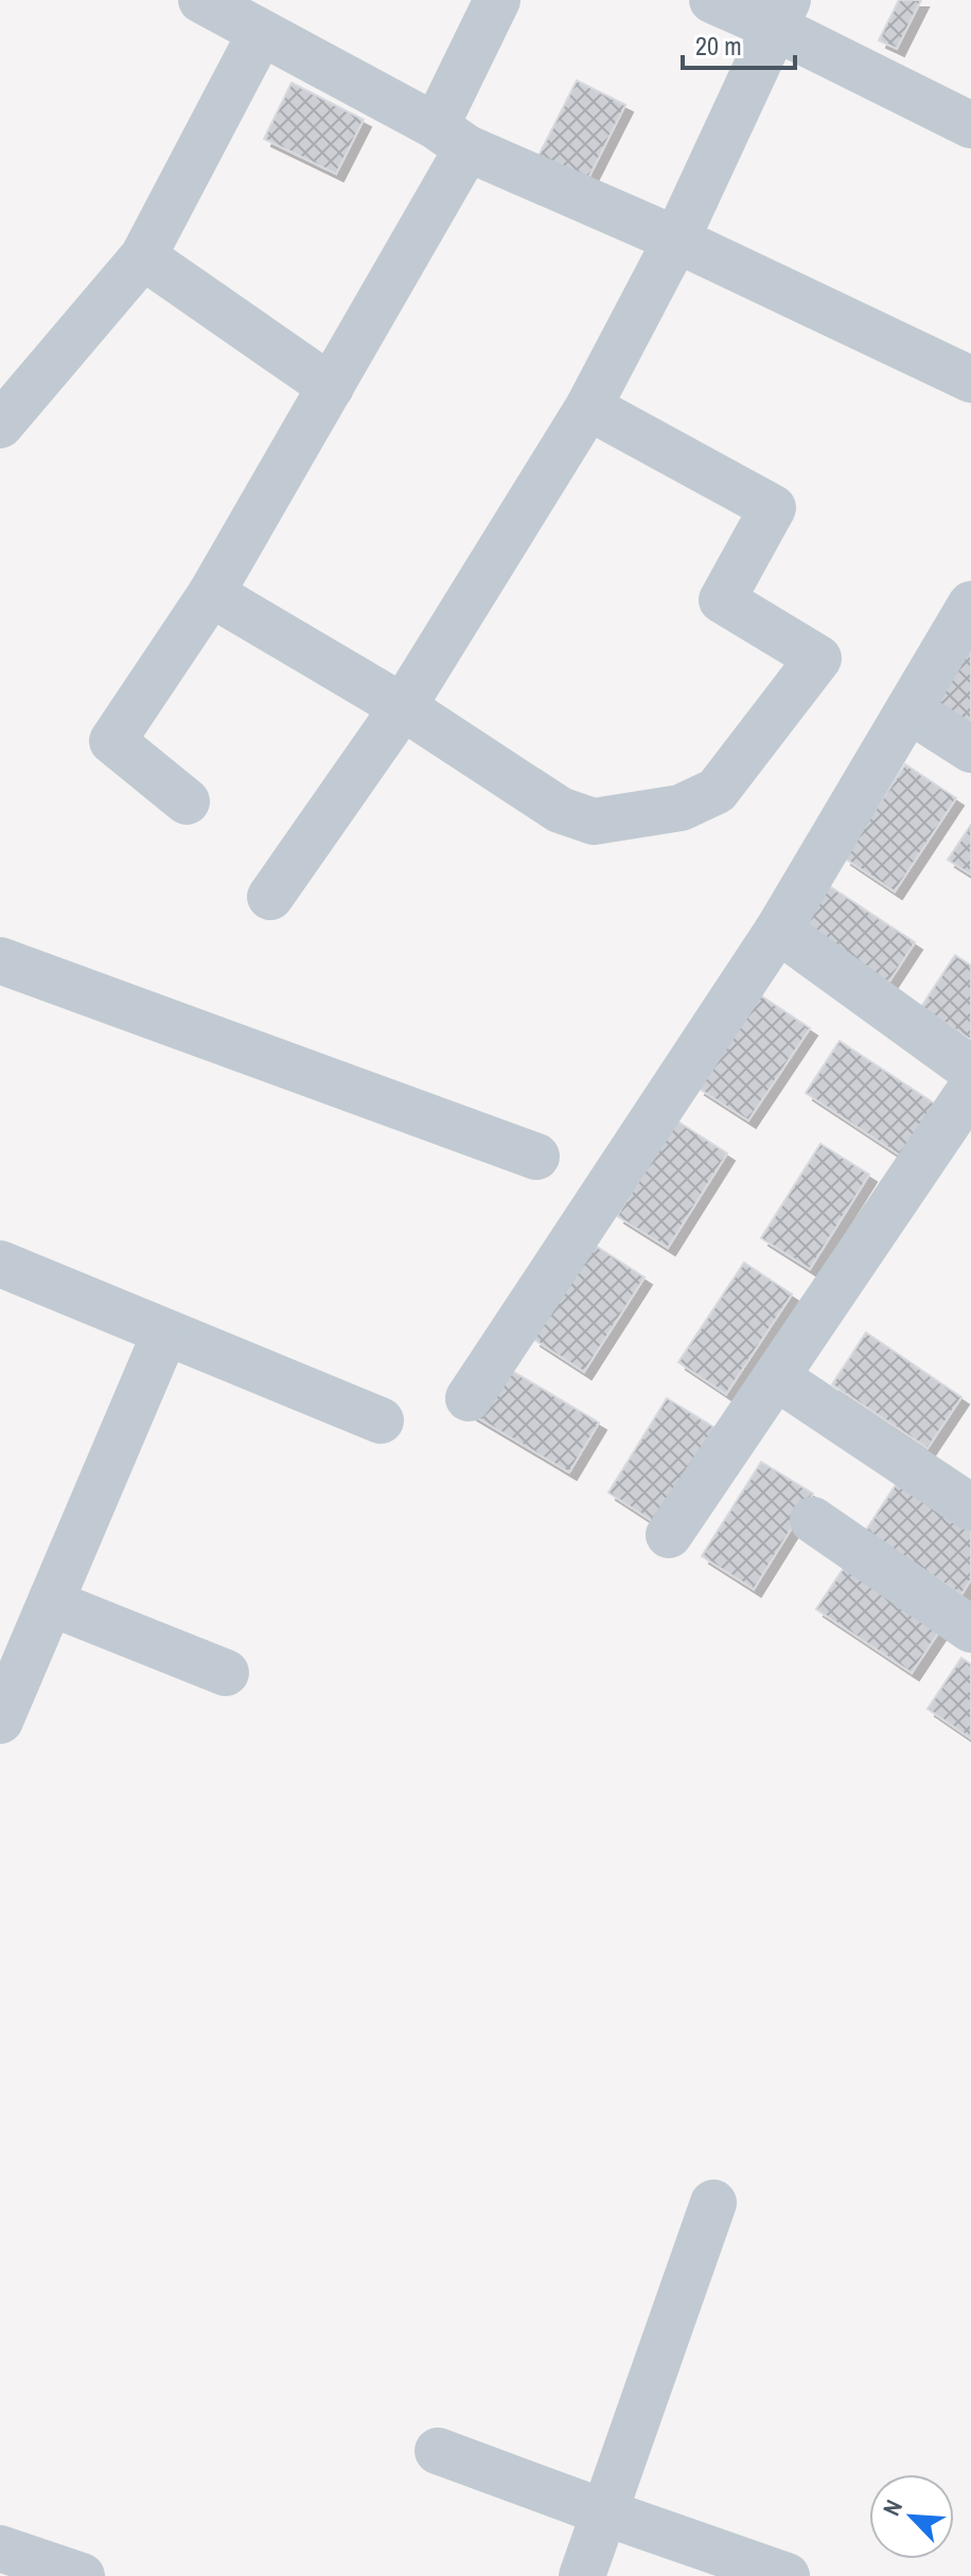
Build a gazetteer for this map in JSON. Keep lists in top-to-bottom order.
{
  "scale_bar": "20 m",
  "north": "top left"
}
